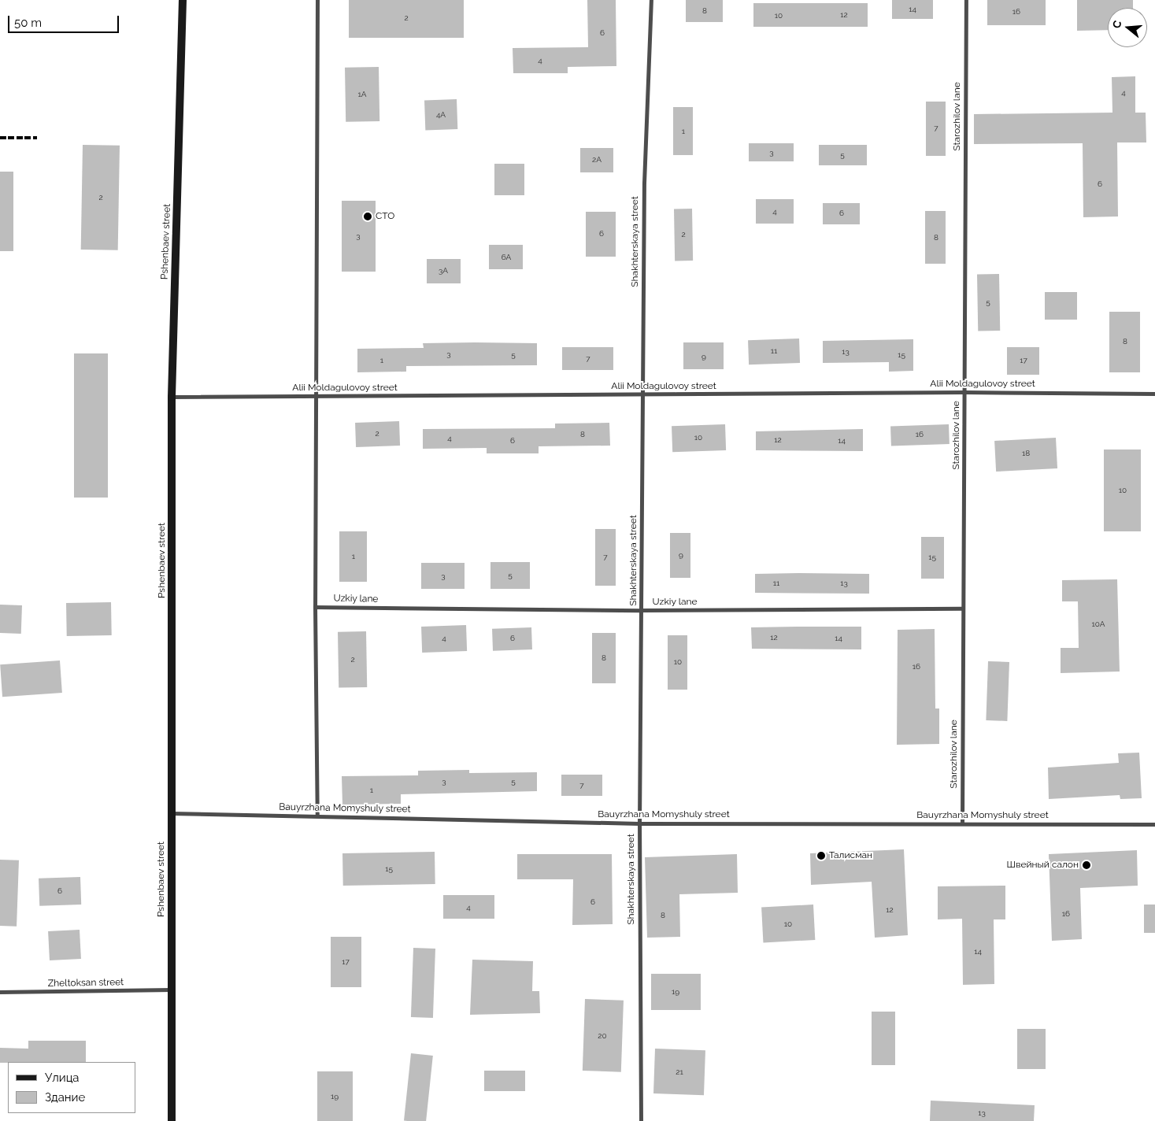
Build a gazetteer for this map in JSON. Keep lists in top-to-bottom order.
{
  "streets": {
    "street": [
      "Starozhilov lane",
      "Pshenbaev street",
      "Shakhterskaya street",
      "Alii Moldagulovoy street",
      "Uzkiy lane",
      "Bauyrzhana Momyshuly street",
      "Zheltoksan street"
    ]
  },
  "crossings": [
    ["Starozhilov lane", "Alii Moldagulovoy street"],
    ["Starozhilov lane", "Uzkiy lane"],
    ["Starozhilov lane", "Bauyrzhana Momyshuly street"],
    ["Pshenbaev street", "Alii Moldagulovoy street"],
    ["Pshenbaev street", "Bauyrzhana Momyshuly street"],
    ["Pshenbaev street", "Zheltoksan street"],
    ["Shakhterskaya street", "Alii Moldagulovoy street"],
    ["Shakhterskaya street", "Uzkiy lane"],
    ["Shakhterskaya street", "Bauyrzhana Momyshuly street"]
  ],
  "places": ["СТО", "Талисман", "Швейный салон"],
  "house_numbers": [
    "14",
    "8",
    "16",
    "12",
    "10",
    "2",
    "6",
    "4",
    "4",
    "1А",
    "4А",
    "7",
    "1",
    "3",
    "5",
    "2А",
    "6",
    "2",
    "4",
    "6",
    "6",
    "2",
    "3",
    "8",
    "6А",
    "3А",
    "5",
    "8",
    "11",
    "13",
    "3",
    "5",
    "15",
    "9",
    "7",
    "1",
    "17",
    "2",
    "8",
    "16",
    "10",
    "4",
    "12",
    "6",
    "14",
    "18",
    "10",
    "9",
    "1",
    "7",
    "15",
    "5",
    "3",
    "11",
    "13",
    "10А",
    "12",
    "4",
    "6",
    "14",
    "8",
    "2",
    "10",
    "16",
    "3",
    "5",
    "7",
    "1",
    "15",
    "6",
    "6",
    "4",
    "12",
    "16",
    "8",
    "10",
    "14",
    "17",
    "19",
    "20",
    "21",
    "19",
    "13"
  ],
  "legend": ["Улица", "Здание"],
  "scale_bar": "50 m",
  "north": "left"
}
